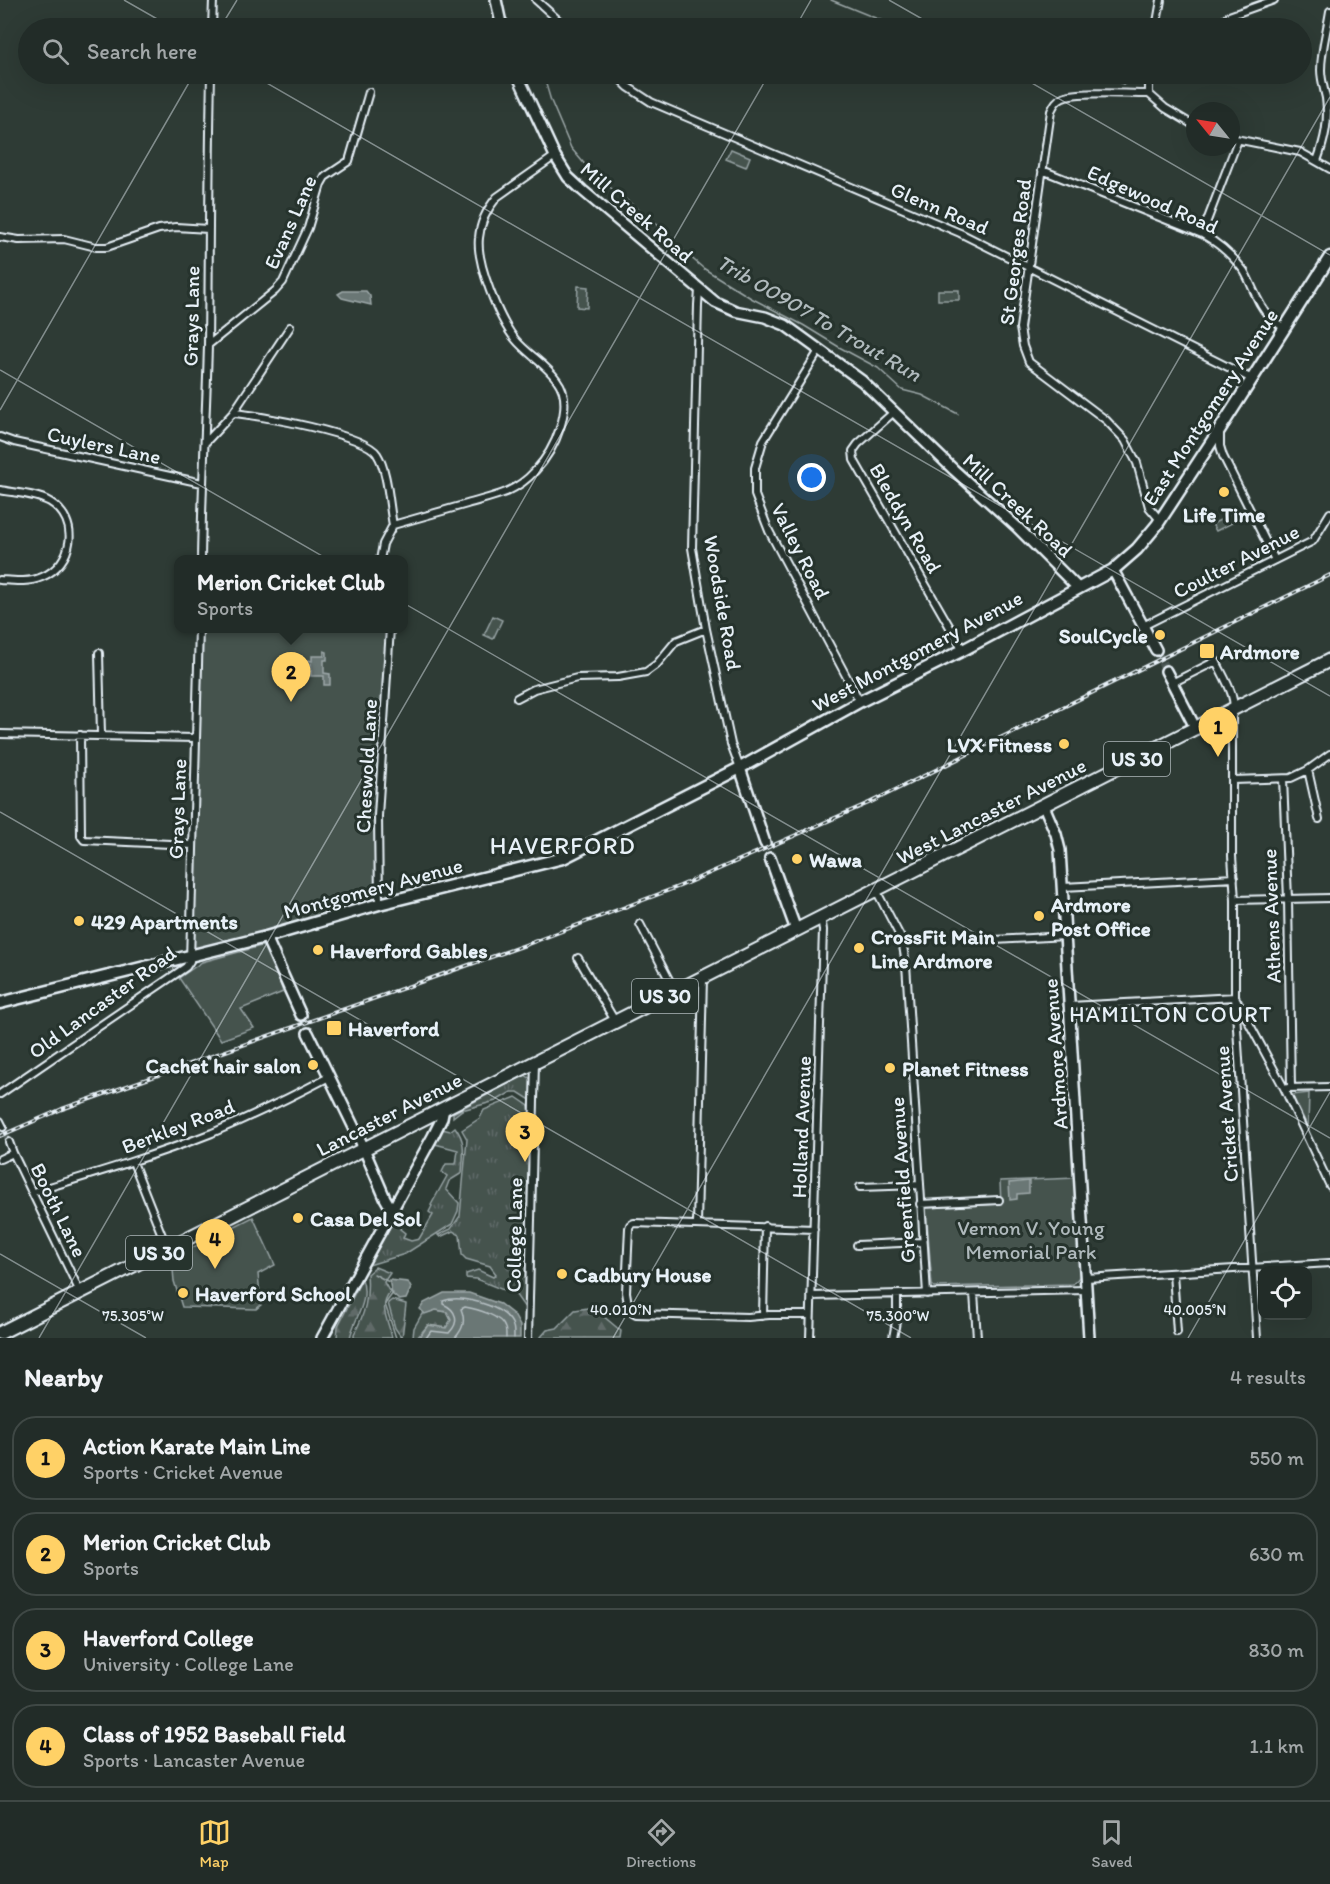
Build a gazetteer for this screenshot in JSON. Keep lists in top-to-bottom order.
{
  "streets": {
    "highway": ["US 30", "West Lancaster Avenue", "Lancaster Avenue"],
    "main road": ["East Montgomery Avenue", "West Montgomery Avenue", "Montgomery Avenue"],
    "street": [
      "Edgewood Road",
      "Glenn Road",
      "Mill Creek Road",
      "Evans Lane",
      "St Georges Road",
      "Grays Lane",
      "Cuylers Lane",
      "Bleddyn Road",
      "Valley Road",
      "Coulter Avenue",
      "Woodside Road",
      "Cheswold Lane",
      "Athens Avenue",
      "Old Lancaster Road",
      "Ardmore Avenue",
      "Cricket Avenue",
      "Berkley Road",
      "Holland Avenue",
      "Greenfield Avenue",
      "Booth Lane",
      "College Lane"
    ]
  },
  "crossings": [
    ["Edgewood Road", "St Georges Road"],
    ["Edgewood Road", "East Montgomery Avenue"],
    ["Glenn Road", "St Georges Road"],
    ["Glenn Road", "East Montgomery Avenue"],
    ["Mill Creek Road", "Bleddyn Road"],
    ["Mill Creek Road", "Valley Road"],
    ["Mill Creek Road", "Woodside Road"],
    ["Mill Creek Road", "West Montgomery Avenue"],
    ["Evans Lane", "Grays Lane"],
    ["St Georges Road", "East Montgomery Avenue"],
    ["Grays Lane", "Cuylers Lane"],
    ["Grays Lane", "Montgomery Avenue"],
    ["Grays Lane", "Old Lancaster Road"],
    ["East Montgomery Avenue", "West Montgomery Avenue"],
    ["Bleddyn Road", "West Montgomery Avenue"],
    ["Valley Road", "West Montgomery Avenue"],
    ["Woodside Road", "West Montgomery Avenue"],
    ["Woodside Road", "Montgomery Avenue"],
    ["West Montgomery Avenue", "Montgomery Avenue"],
    ["US 30", "West Lancaster Avenue"],
    ["US 30", "Cricket Avenue"],
    ["Cheswold Lane", "Montgomery Avenue"],
    ["West Lancaster Avenue", "Ardmore Avenue"],
    ["West Lancaster Avenue", "Lancaster Avenue"],
    ["West Lancaster Avenue", "Cricket Avenue"],
    ["West Lancaster Avenue", "Holland Avenue"],
    ["West Lancaster Avenue", "Greenfield Avenue"],
    ["Montgomery Avenue", "Old Lancaster Road"],
    ["Lancaster Avenue", "Booth Lane"],
    ["Lancaster Avenue", "College Lane"],
    ["Berkley Road", "Booth Lane"]
  ],
  "districts": ["HAVERFORD", "HAMILTON COURT"],
  "water": ["Trib 00907 To Trout Run"],
  "parks": ["Vernon V. Young Memorial Park"],
  "places": {
    "other": [
      "Life Time",
      "SoulCycle",
      "LVX Fitness",
      "Wawa",
      "Ardmore Post Office",
      "429 Apartments",
      "CrossFit Main Line Ardmore",
      "Haverford Gables",
      "Cachet hair salon",
      "Planet Fitness",
      "Casa Del Sol",
      "Cadbury House",
      "Haverford School"
    ],
    "transit": ["Ardmore", "Haverford"]
  },
  "north": "top left",
  "page": {
    "search": "Search here",
    "popup": ["Merion Cricket Club", "Sports"],
    "pins": [
      "2",
      "1",
      "3",
      "4"
    ],
    "heading": ["Nearby", "4 results"],
    "list": [
      {
        "mark": "1",
        "name": "Action Karate Main Line",
        "note": "Sports · Cricket Avenue",
        "value": "550 m"
      },
      {
        "mark": "2",
        "name": "Merion Cricket Club",
        "note": "Sports",
        "value": "630 m"
      },
      {
        "mark": "3",
        "name": "Haverford College",
        "note": "University · College Lane",
        "value": "830 m"
      },
      {
        "mark": "4",
        "name": "Class of 1952 Baseball Field",
        "note": "Sports · Lancaster Avenue",
        "value": "1.1 km"
      }
    ],
    "nav": ["Map", "Directions", "Saved"]
  },
  "coordinates": [
    "40.010°N",
    "40.005°N",
    "75.305°W",
    "75.300°W"
  ]
}
